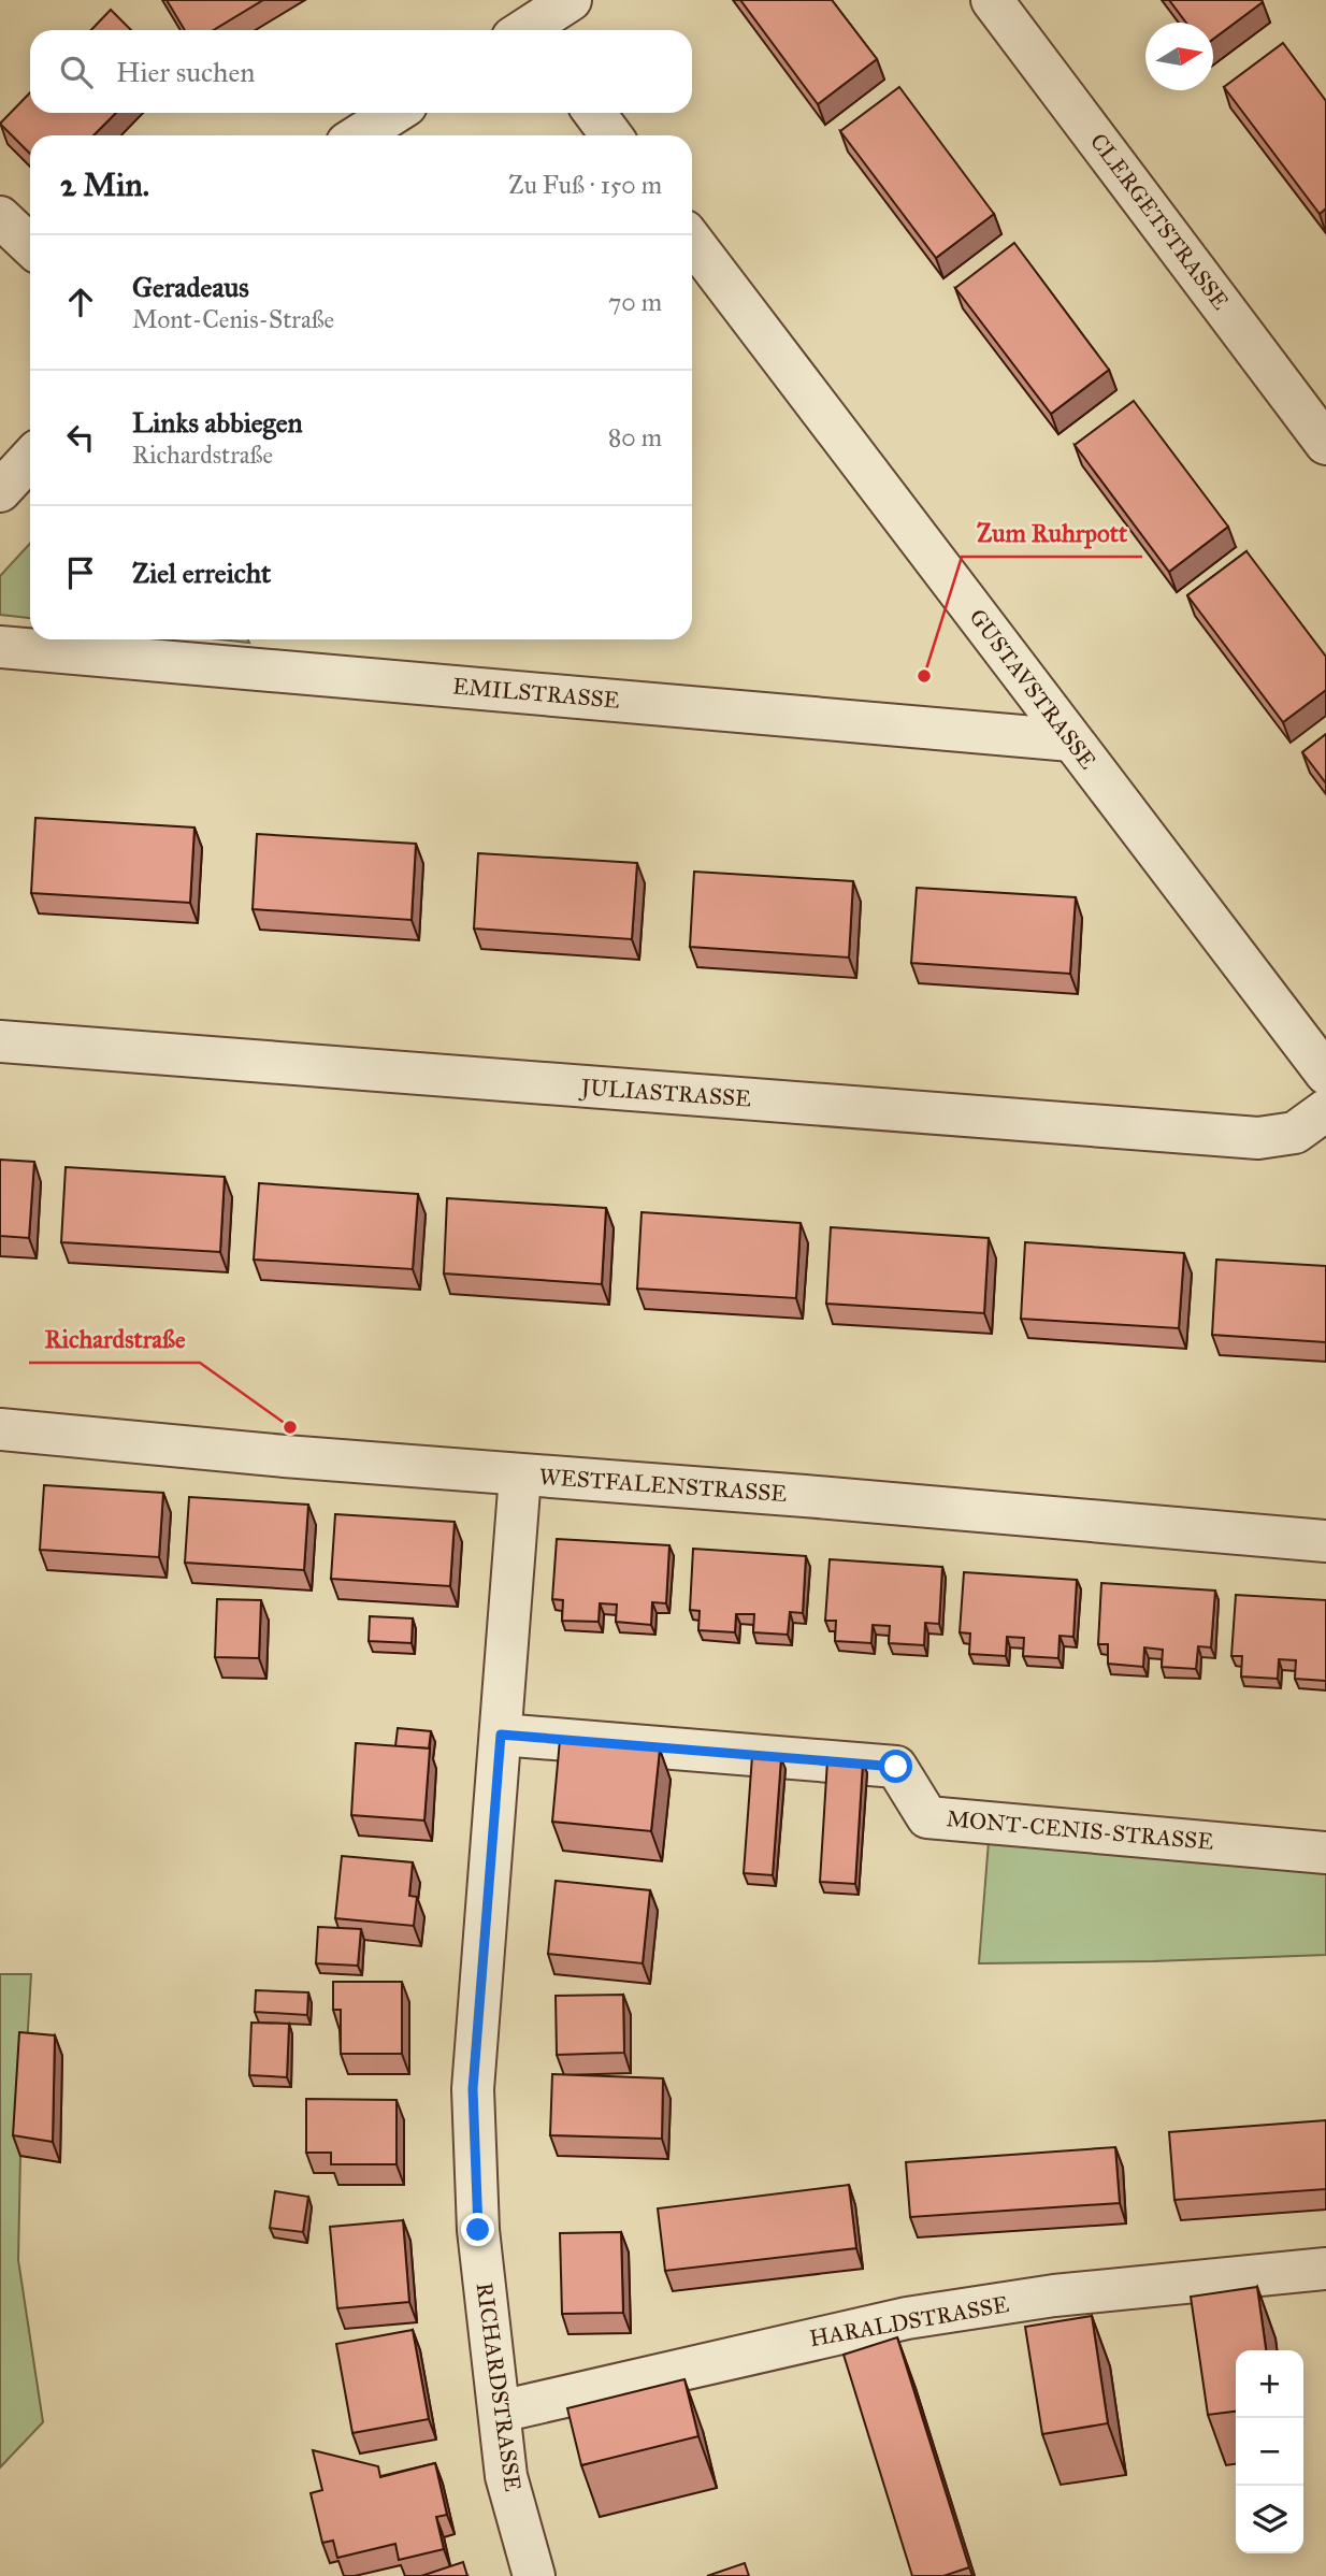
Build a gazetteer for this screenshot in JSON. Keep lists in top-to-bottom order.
{
  "streets": {
    "street": [
      "CLERGETSTRASSE",
      "GUSTAVSTRASSE",
      "EMILSTRASSE",
      "JULIASTRASSE",
      "WESTFALENSTRASSE",
      "MONT-CENIS-STRASSE",
      "HARALDSTRASSE",
      "RICHARDSTRASSE"
    ]
  },
  "crossings": [
    ["GUSTAVSTRASSE", "EMILSTRASSE"],
    ["WESTFALENSTRASSE", "RICHARDSTRASSE"],
    ["MONT-CENIS-STRASSE", "RICHARDSTRASSE"],
    ["HARALDSTRASSE", "RICHARDSTRASSE"]
  ],
  "places": ["Zum Ruhrpott", "Richardstraße"],
  "north": "right",
  "page": {
    "search": "Hier suchen",
    "heading": ["2 Min.", "Zu Fuß · 150 m"],
    "list": [
      ["Geradeaus", "Mont-Cenis-Straße", "70 m"],
      ["Links abbiegen", "Richardstraße", "80 m"],
      "Ziel erreicht"
    ],
    "map_buttons": ["+", "−"]
  }
}
